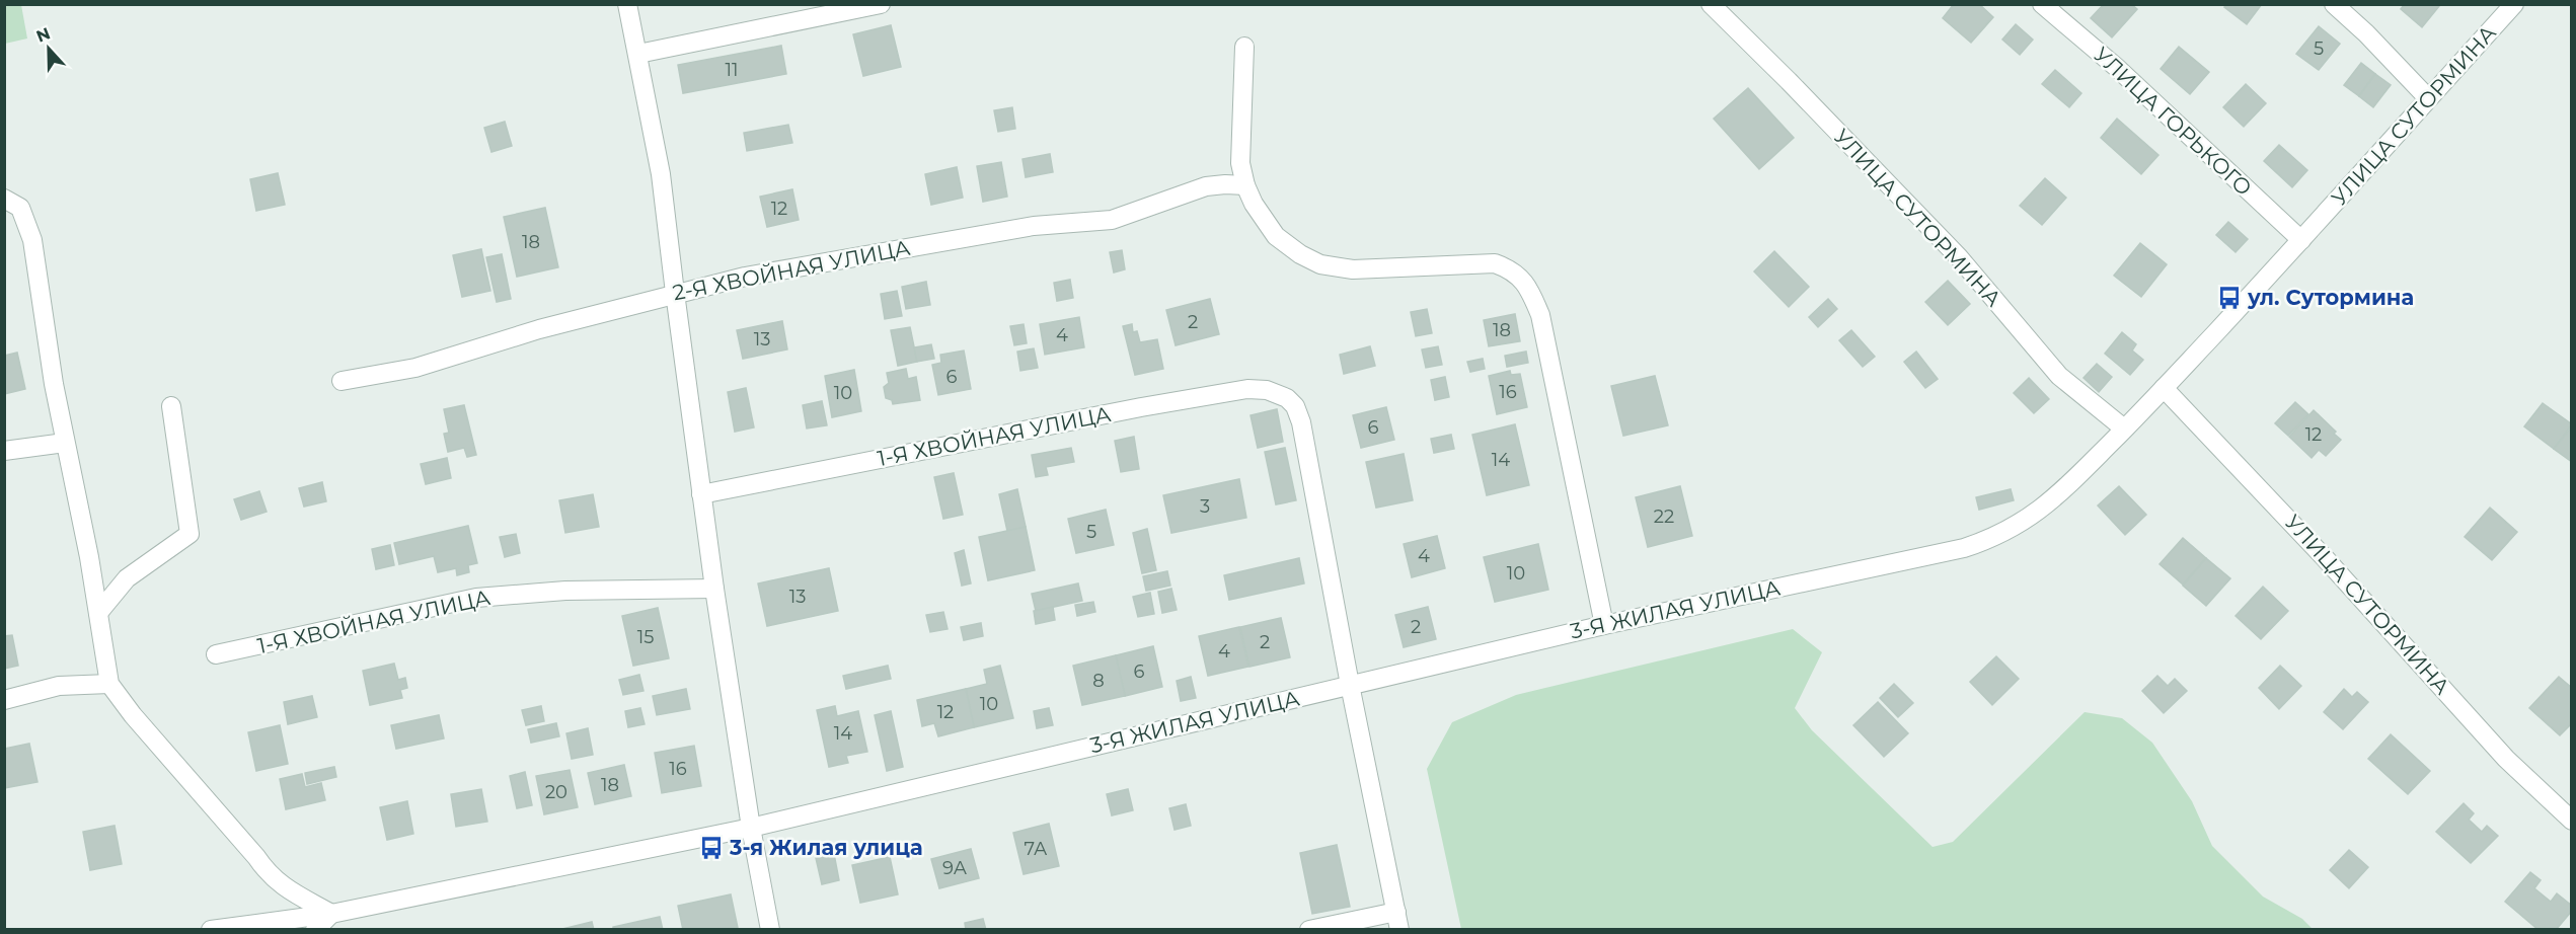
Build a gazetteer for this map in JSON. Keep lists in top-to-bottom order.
{
  "streets": {
    "street": [
      "УЛИЦА СУТОРМИНА",
      "УЛИЦА ГОРЬКОГО",
      "2-Я ХВОЙНАЯ УЛИЦА",
      "1-Я ХВОЙНАЯ УЛИЦА",
      "3-Я ЖИЛАЯ УЛИЦА"
    ]
  },
  "crossings": [
    ["УЛИЦА СУТОРМИНА", "УЛИЦА ГОРЬКОГО"],
    ["УЛИЦА СУТОРМИНА", "3-Я ЖИЛАЯ УЛИЦА"],
    ["1-Я ХВОЙНАЯ УЛИЦА", "3-Я ЖИЛАЯ УЛИЦА"]
  ],
  "places": {
    "bus stop": ["ул. Сутормина", "3-я Жилая улица"]
  },
  "house_numbers": [
    "5",
    "11",
    "12",
    "18",
    "2",
    "18",
    "4",
    "13",
    "6",
    "16",
    "10",
    "6",
    "12",
    "14",
    "3",
    "22",
    "5",
    "4",
    "10",
    "13",
    "2",
    "15",
    "2",
    "4",
    "6",
    "8",
    "10",
    "12",
    "14",
    "16",
    "18",
    "20",
    "7А",
    "9А"
  ],
  "north": "top"
}
